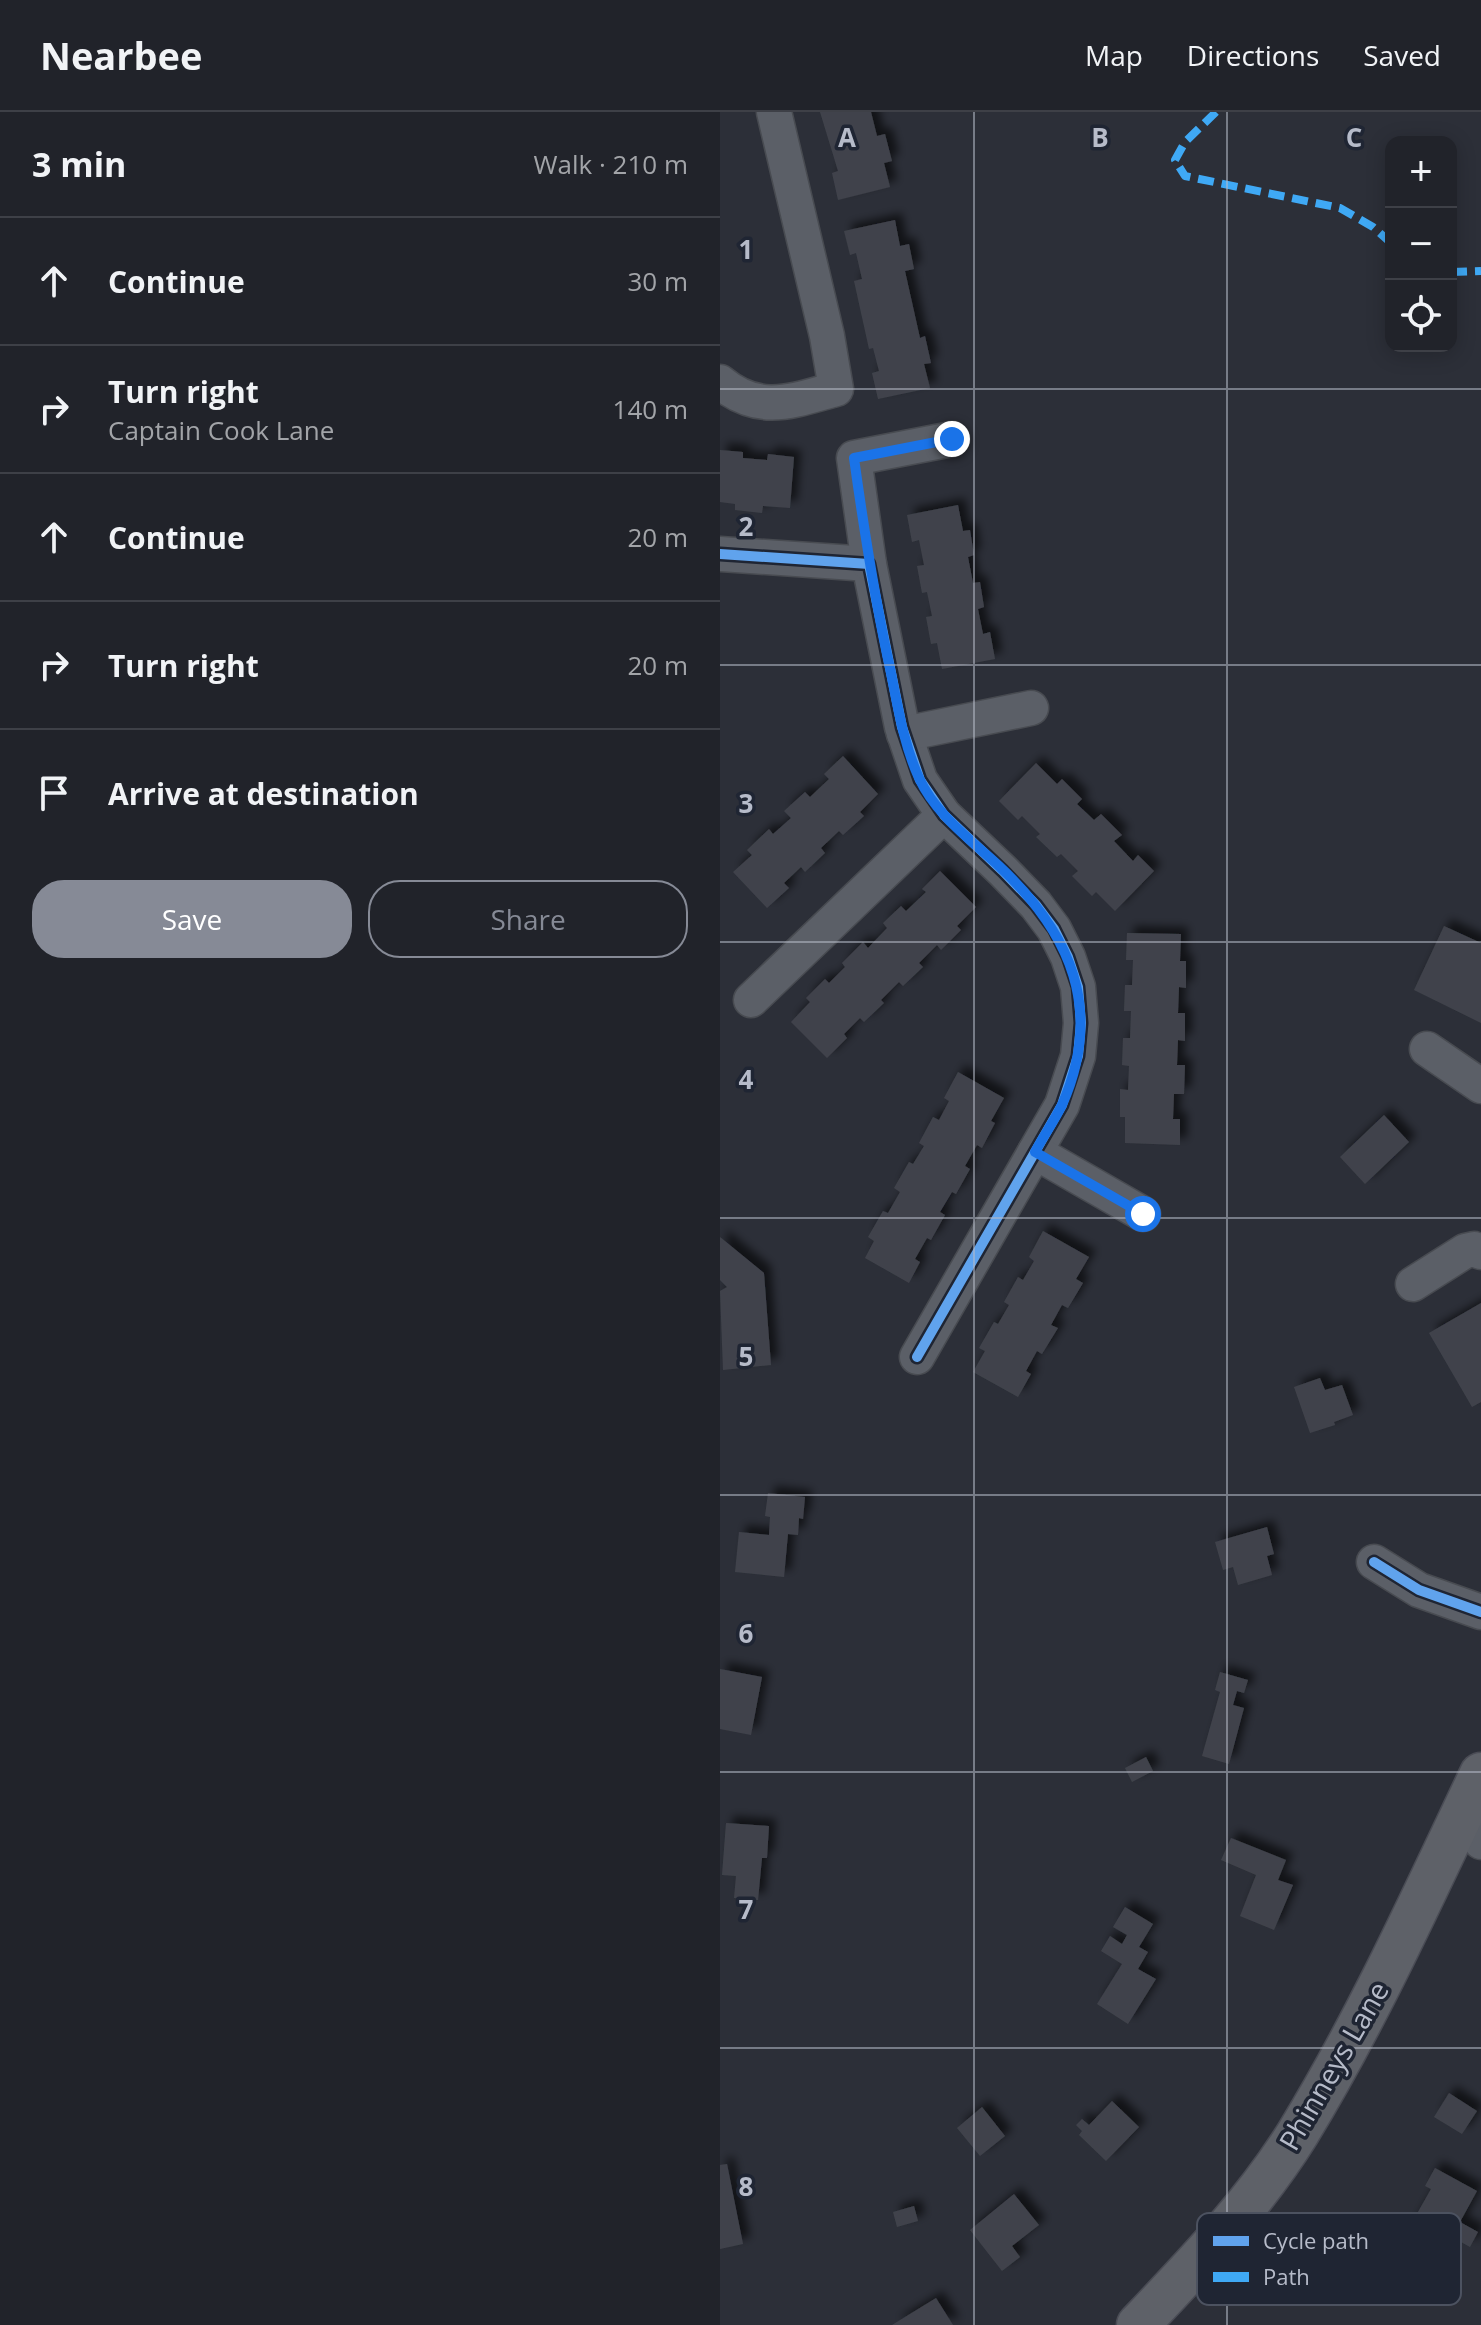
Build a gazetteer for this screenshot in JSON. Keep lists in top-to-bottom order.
{
  "streets": {
    "main road": ["Phinneys Lane"]
  },
  "legend": ["Cycle path", "Path"],
  "page": {
    "header": "Nearbee",
    "nav": ["Map", "Directions", "Saved"],
    "heading": ["3 min", "Walk · 210 m"],
    "map_buttons": ["+", "−"],
    "list": [
      ["Continue", "30 m"],
      ["Turn right", "Captain Cook Lane", "140 m"],
      ["Continue", "20 m"],
      ["Turn right", "20 m"],
      "Arrive at destination"
    ],
    "buttons": ["Save", "Share"]
  },
  "grid": {
    "columns": ["A", "B", "C"],
    "rows": [
      "1",
      "2",
      "3",
      "4",
      "5",
      "6",
      "7",
      "8"
    ]
  }
}
